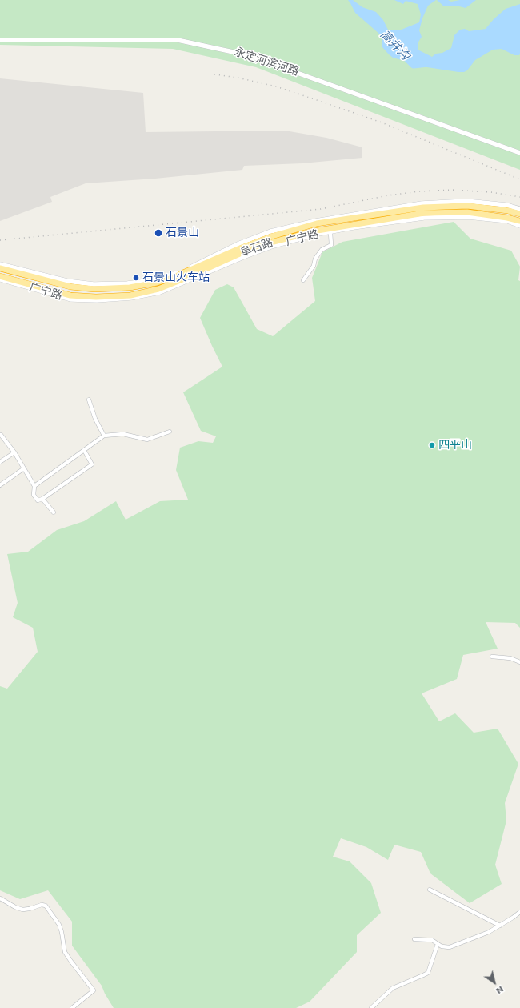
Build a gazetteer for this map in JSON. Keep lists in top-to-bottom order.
{
  "streets": {
    "highway": ["阜石路"],
    "street": ["永定河滨河路", "广宁路"]
  },
  "water": ["高井沟"],
  "places": ["石景山", "石景山火车站", "四平山"],
  "north": "bottom right"
}
